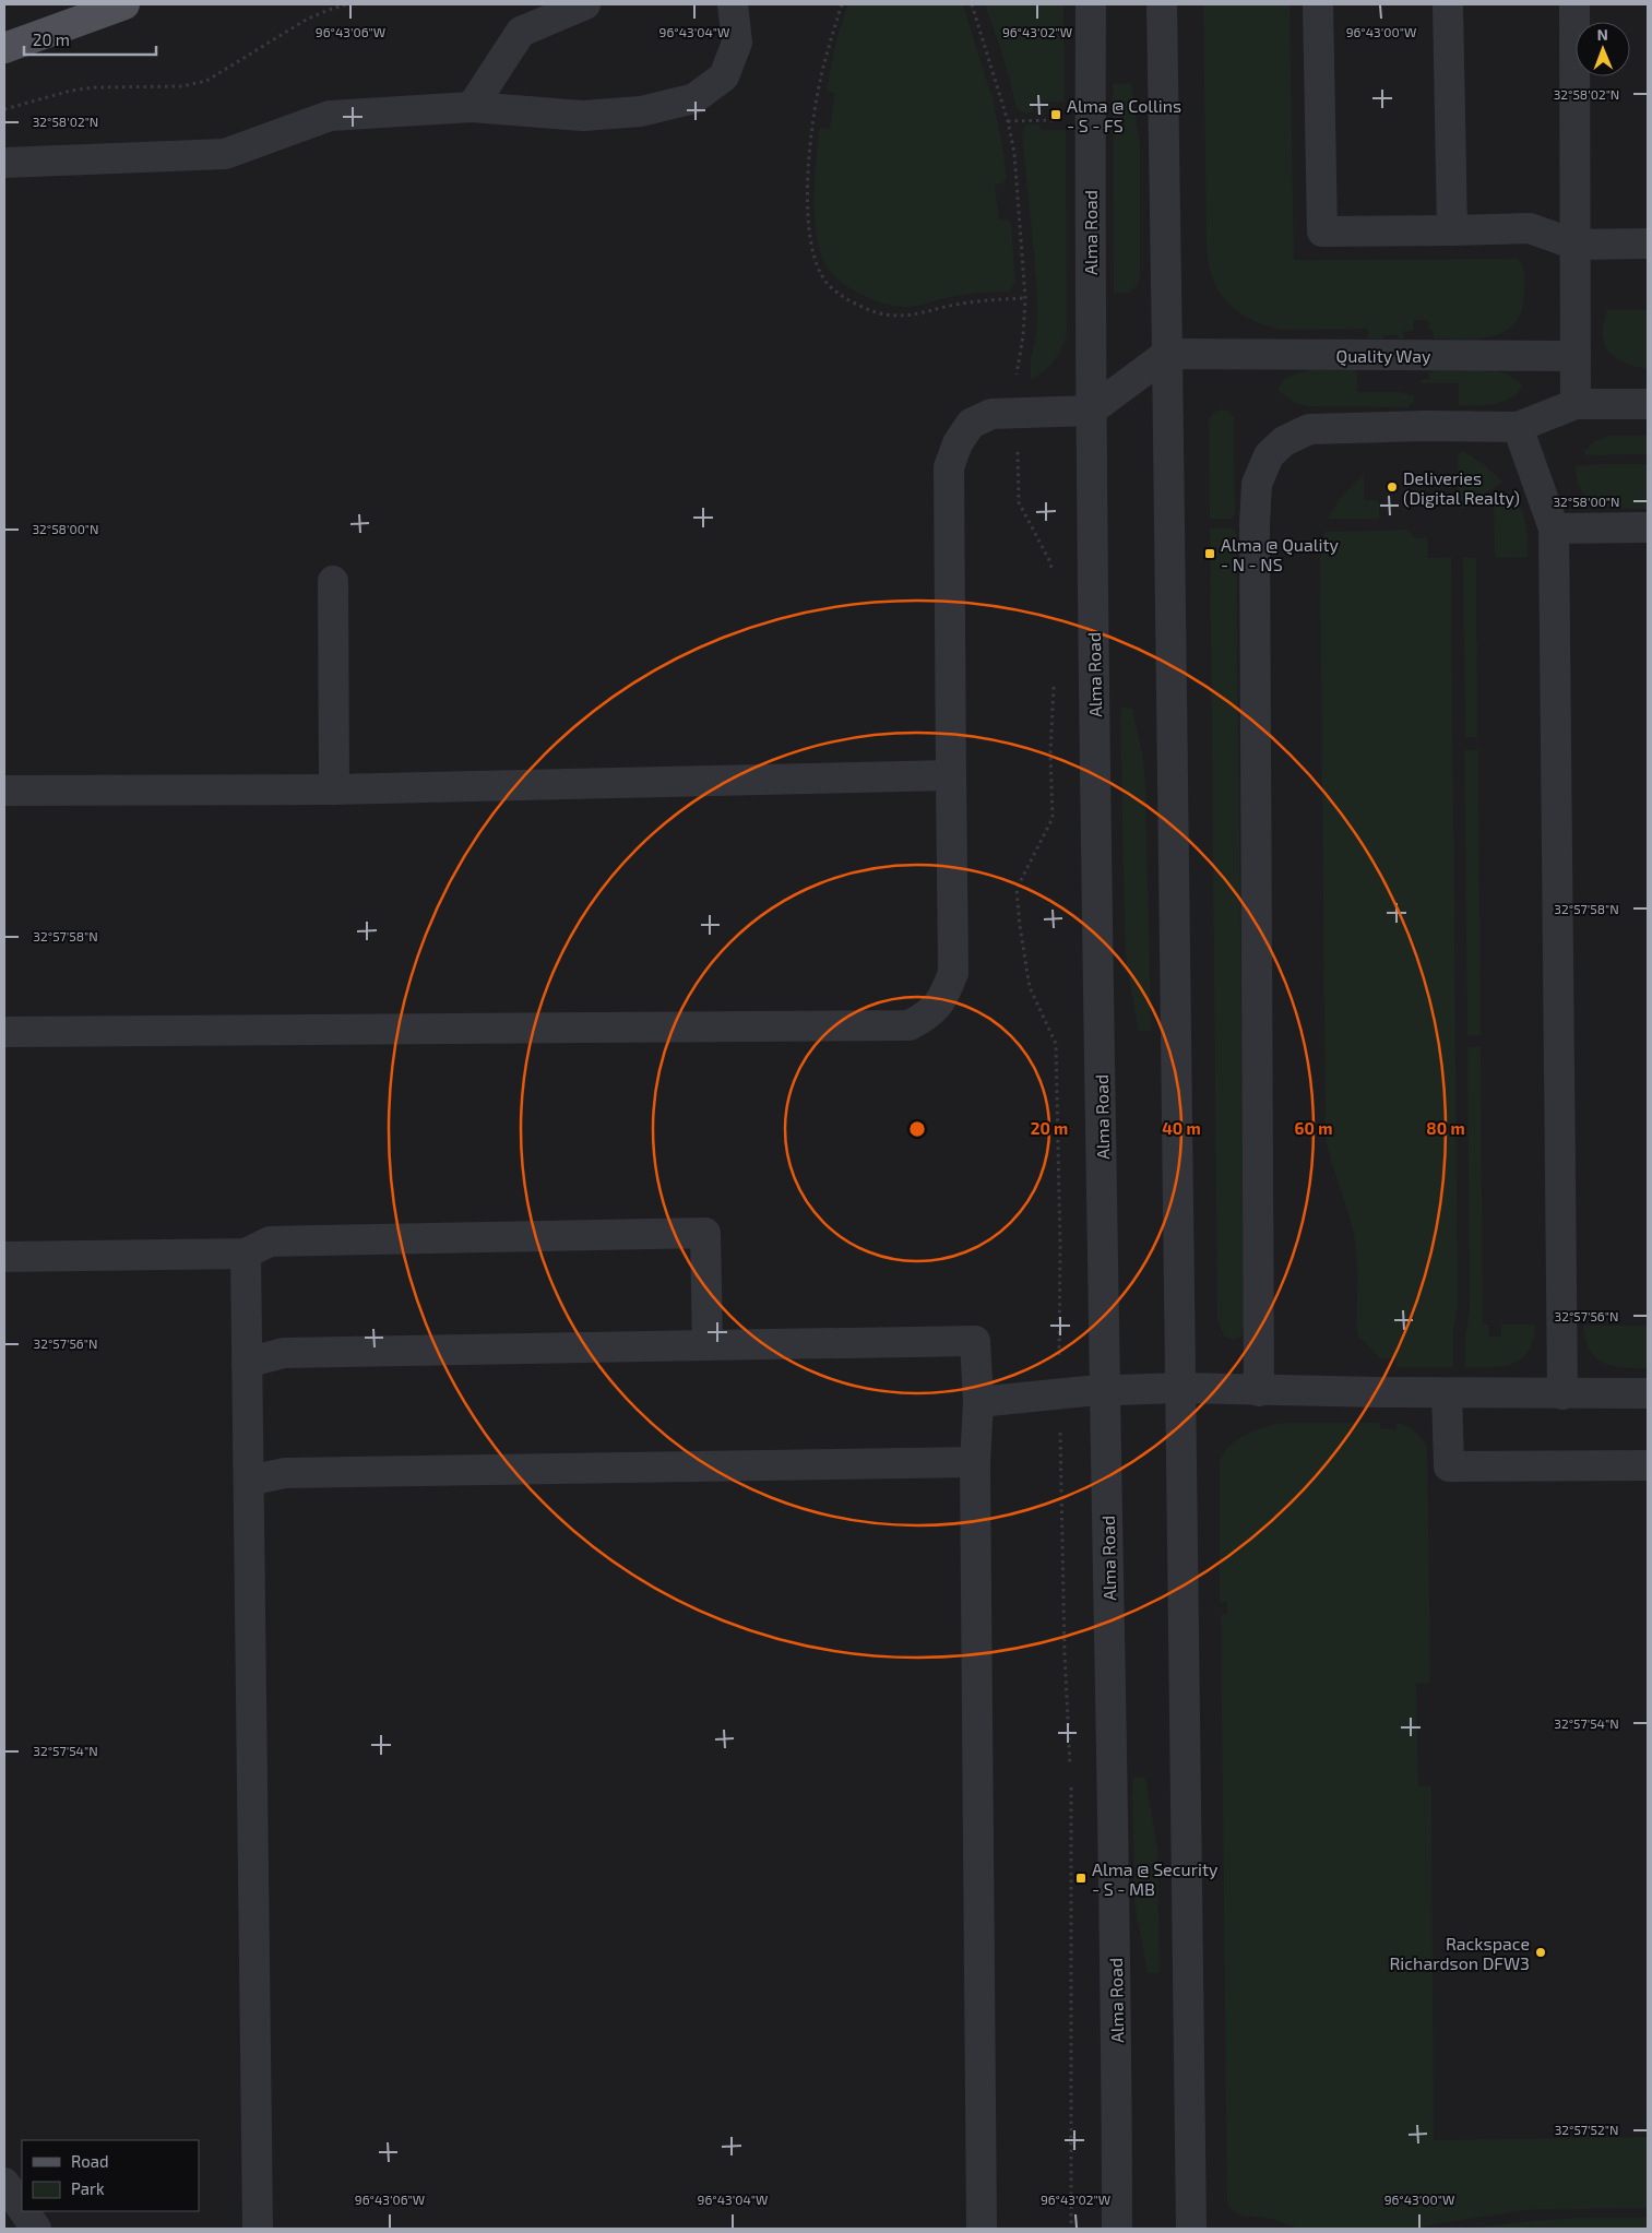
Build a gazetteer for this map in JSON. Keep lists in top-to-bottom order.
{
  "streets": {
    "street": ["Alma Road", "Quality Way"]
  },
  "places": {
    "transit": ["Alma @ Collins - S - FS", "Alma @ Quality - N - NS", "Alma @ Security - S - MB"],
    "other": ["Deliveries (Digital Realty)", "Rackspace Richardson DFW3"]
  },
  "legend": ["Road", "Park"],
  "scale_bar": "20 m",
  "north": "top",
  "coordinates": [
    "96°43'06\"W",
    "96°43'04\"W",
    "96°43'02\"W",
    "96°43'00\"W",
    "32°58'02\"N",
    "32°58'00\"N",
    "32°57'58\"N",
    "32°57'56\"N",
    "32°57'54\"N",
    "32°57'52\"N"
  ],
  "rings": [
    "20 m",
    "40 m",
    "60 m",
    "80 m"
  ]
}
